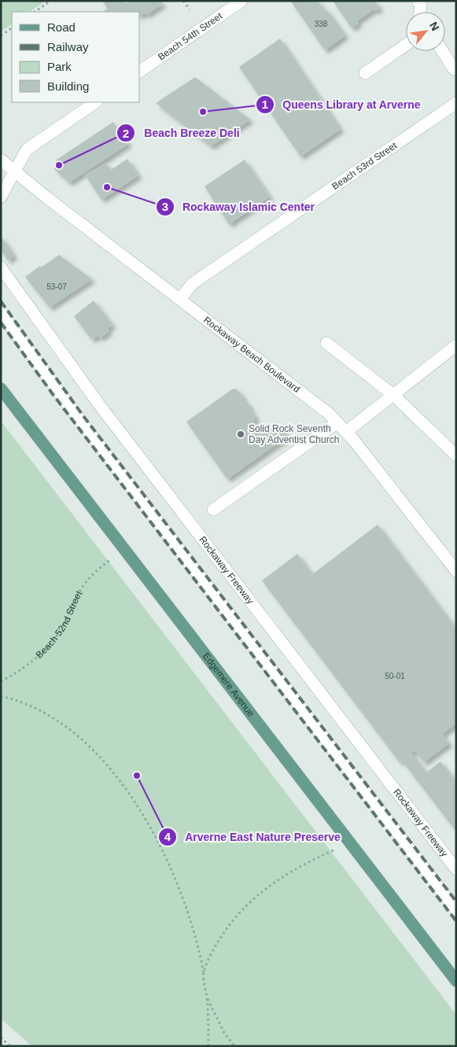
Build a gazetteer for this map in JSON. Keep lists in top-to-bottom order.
{
  "streets": {
    "main road": ["Edgemere Avenue"],
    "street": [
      "Beach 54th Street",
      "Beach 53rd Street",
      "Rockaway Beach Boulevard",
      "Rockaway Freeway"
    ],
    "path": ["Beach 52nd Street"]
  },
  "crossings": [
    ["Beach 53rd Street", "Rockaway Beach Boulevard"]
  ],
  "places": [
    "Queens Library at Arverne",
    "Beach Breeze Deli",
    "Rockaway Islamic Center",
    "Solid Rock Seventh Day Adventist Church",
    "Arverne East Nature Preserve"
  ],
  "house_numbers": ["338", "53-07", "50-01"],
  "legend": [
    "Road",
    "Railway",
    "Park",
    "Building"
  ],
  "north": "top right"
}
